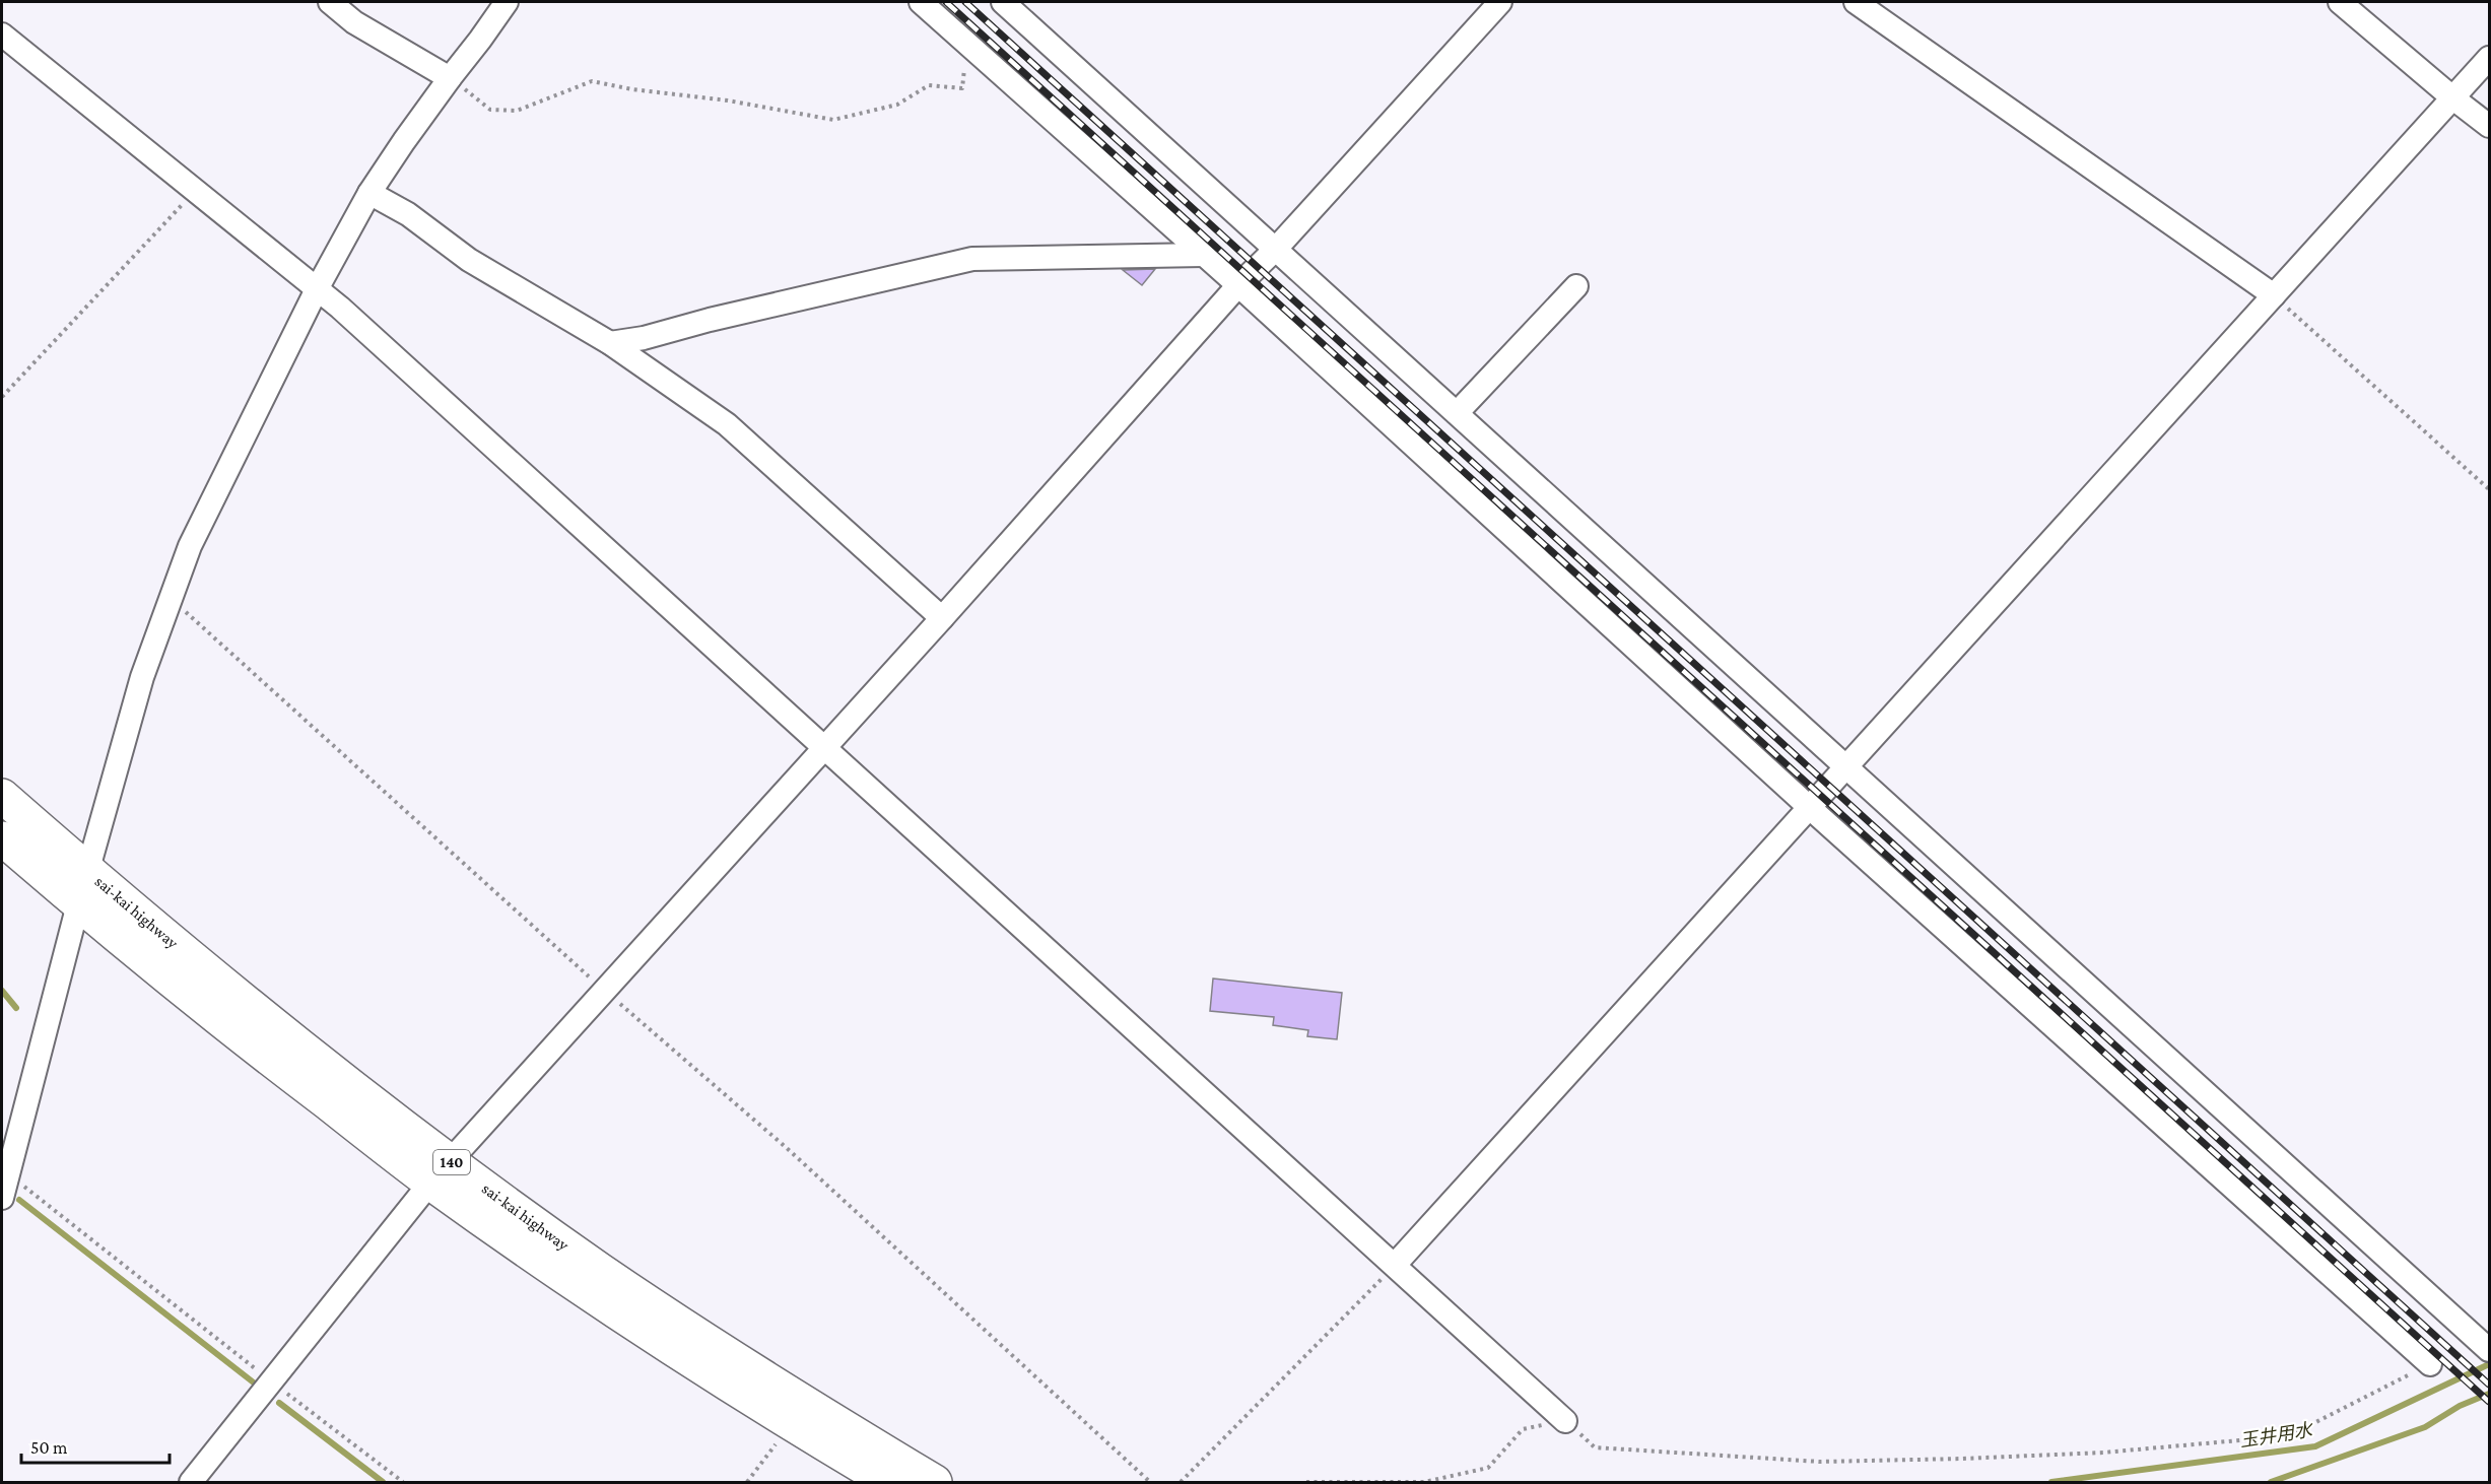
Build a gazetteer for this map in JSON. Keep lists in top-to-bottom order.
{
  "streets": {
    "highway": ["sai-kai highway", "140"]
  },
  "water": ["玉井用水"],
  "scale_bar": "50 m"
}
